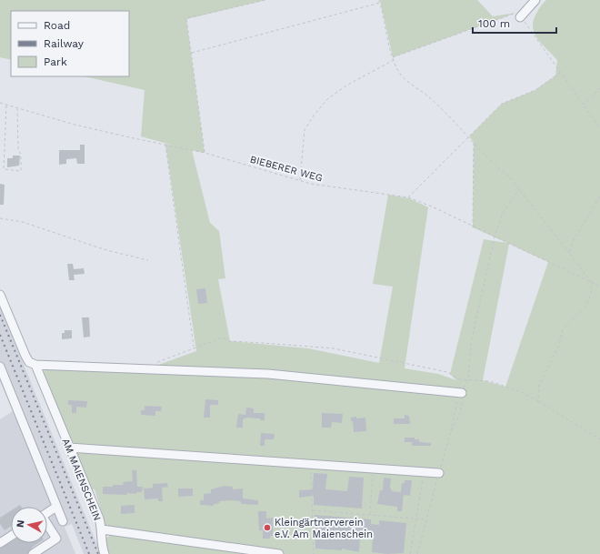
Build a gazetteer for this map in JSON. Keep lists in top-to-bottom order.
{
  "streets": {
    "street": ["AM MAIENSCHEIN"],
    "path": ["BIEBERER WEG"]
  },
  "places": ["Kleingärtnerverein e.V. Am Maienschein"],
  "legend": ["Road", "Railway", "Park"],
  "scale_bar": "100 m",
  "north": "left"
}
